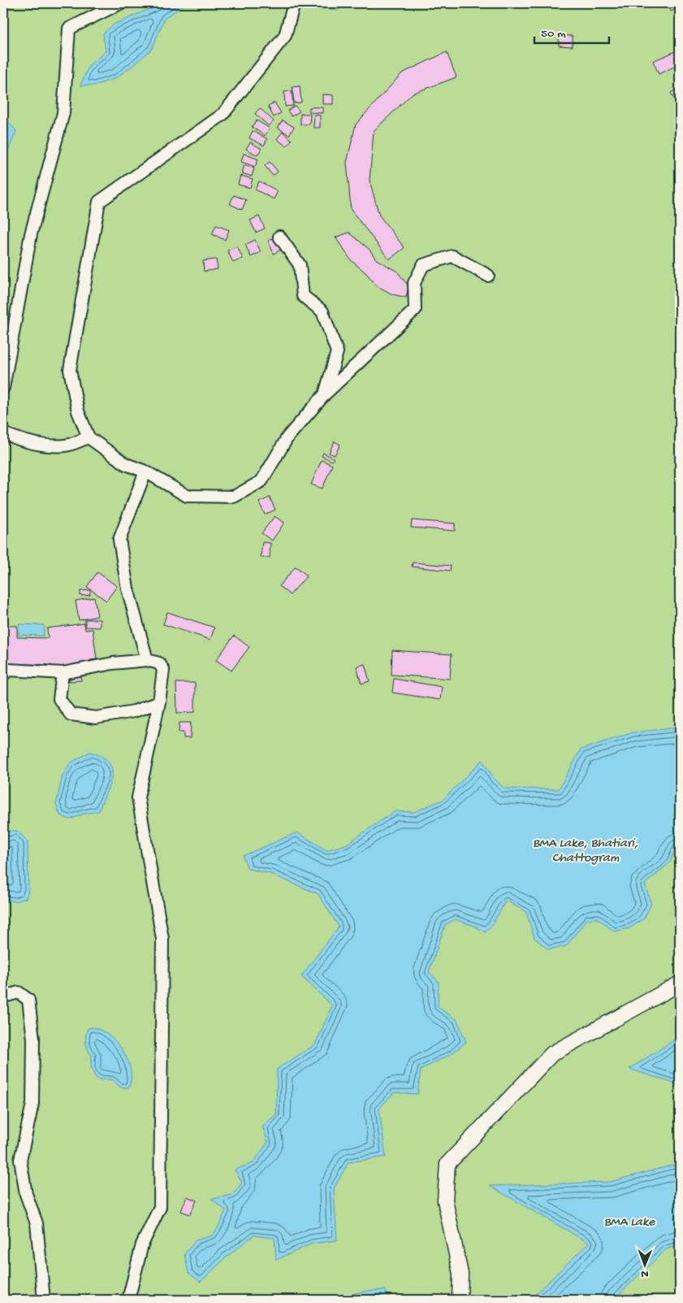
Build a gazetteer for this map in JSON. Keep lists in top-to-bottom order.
{
  "water": ["BMA Lake, Bhatiari, Chattogram", "BMA Lake"],
  "scale_bar": "50 m",
  "north": "bottom"
}
